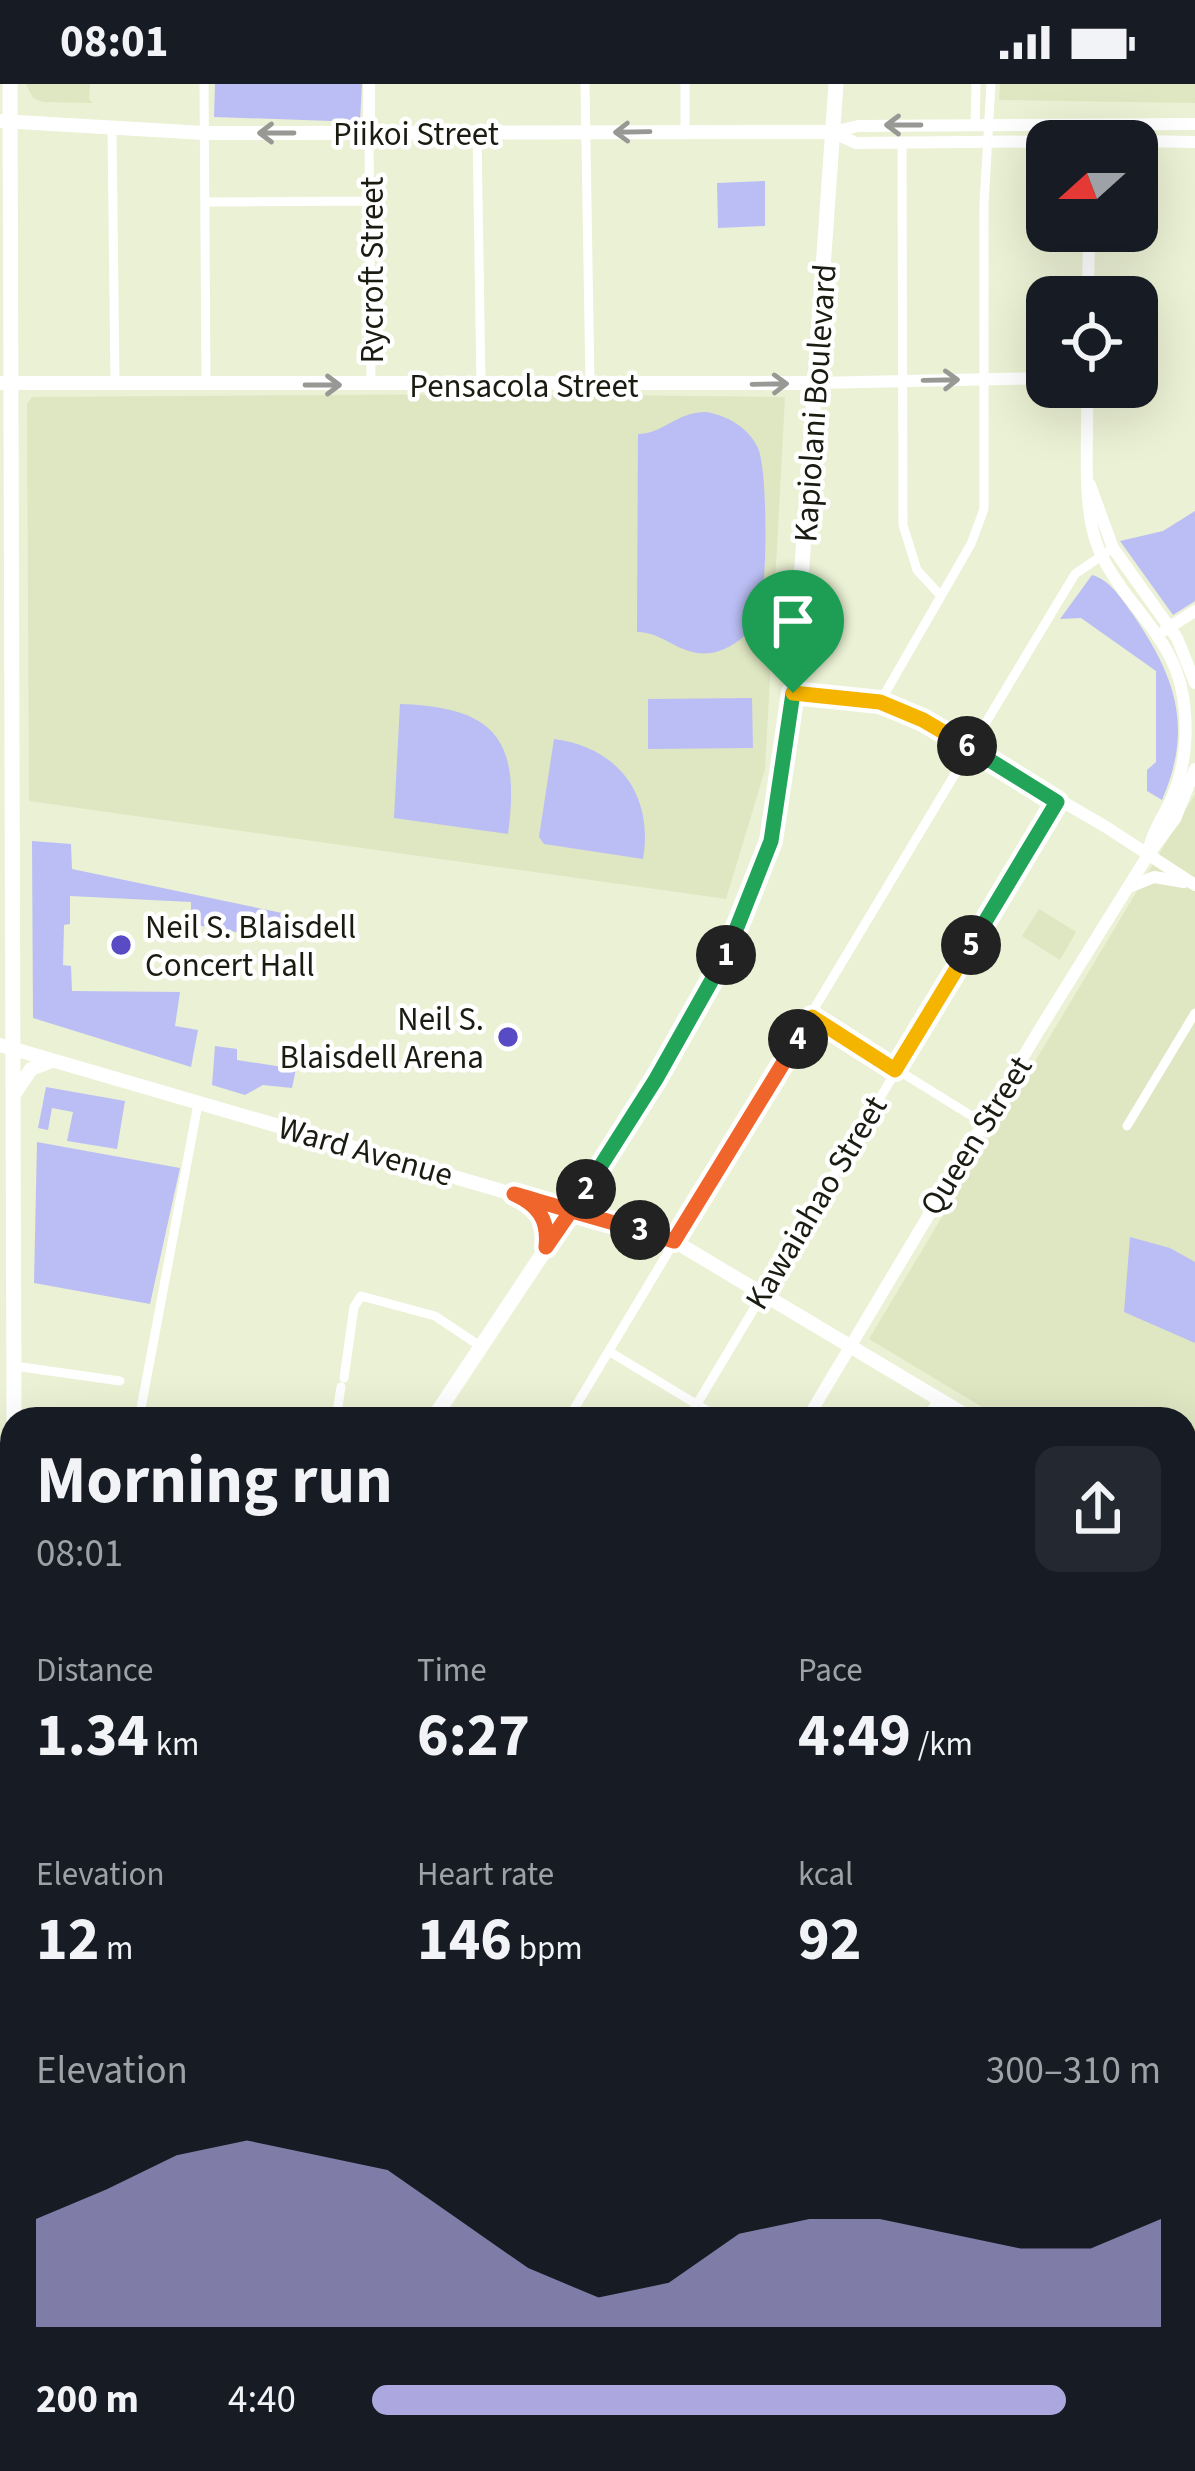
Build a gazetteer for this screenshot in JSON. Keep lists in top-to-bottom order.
{
  "streets": {
    "main road": [
      "Piikoi Street",
      "Pensacola Street",
      "Kapiolani Boulevard",
      "Ward Avenue"
    ],
    "street": ["Rycroft Street", "Queen Street", "Kawaiahao Street"]
  },
  "crossings": [
    ["Piikoi Street", "Rycroft Street"],
    ["Piikoi Street", "Kapiolani Boulevard"],
    ["Rycroft Street", "Pensacola Street"],
    ["Pensacola Street", "Kapiolani Boulevard"],
    ["Kapiolani Boulevard", "Ward Avenue"],
    ["Queen Street", "Ward Avenue"],
    ["Ward Avenue", "Kawaiahao Street"]
  ],
  "one_way": ["Pensacola Street"],
  "places": ["Neil S. Blaisdell Concert Hall", "Neil S. Blaisdell Arena"],
  "north": "left",
  "page": {
    "status": "08:01",
    "pins": [
      "6",
      "5",
      "1",
      "4",
      "2",
      "3"
    ],
    "heading": ["Morning run", "08:01"],
    "stats": [
      ["Distance", "1.34 km"],
      ["Time", "6:27"],
      ["Pace", "4:49 /km"],
      ["Elevation", "12 m"],
      ["Heart rate", "146 bpm"],
      ["kcal", "92"]
    ],
    "chart": ["Elevation", "300–310 m"],
    "list": [
      {
        "name": "200 m",
        "note": "4:40"
      }
    ]
  }
}
